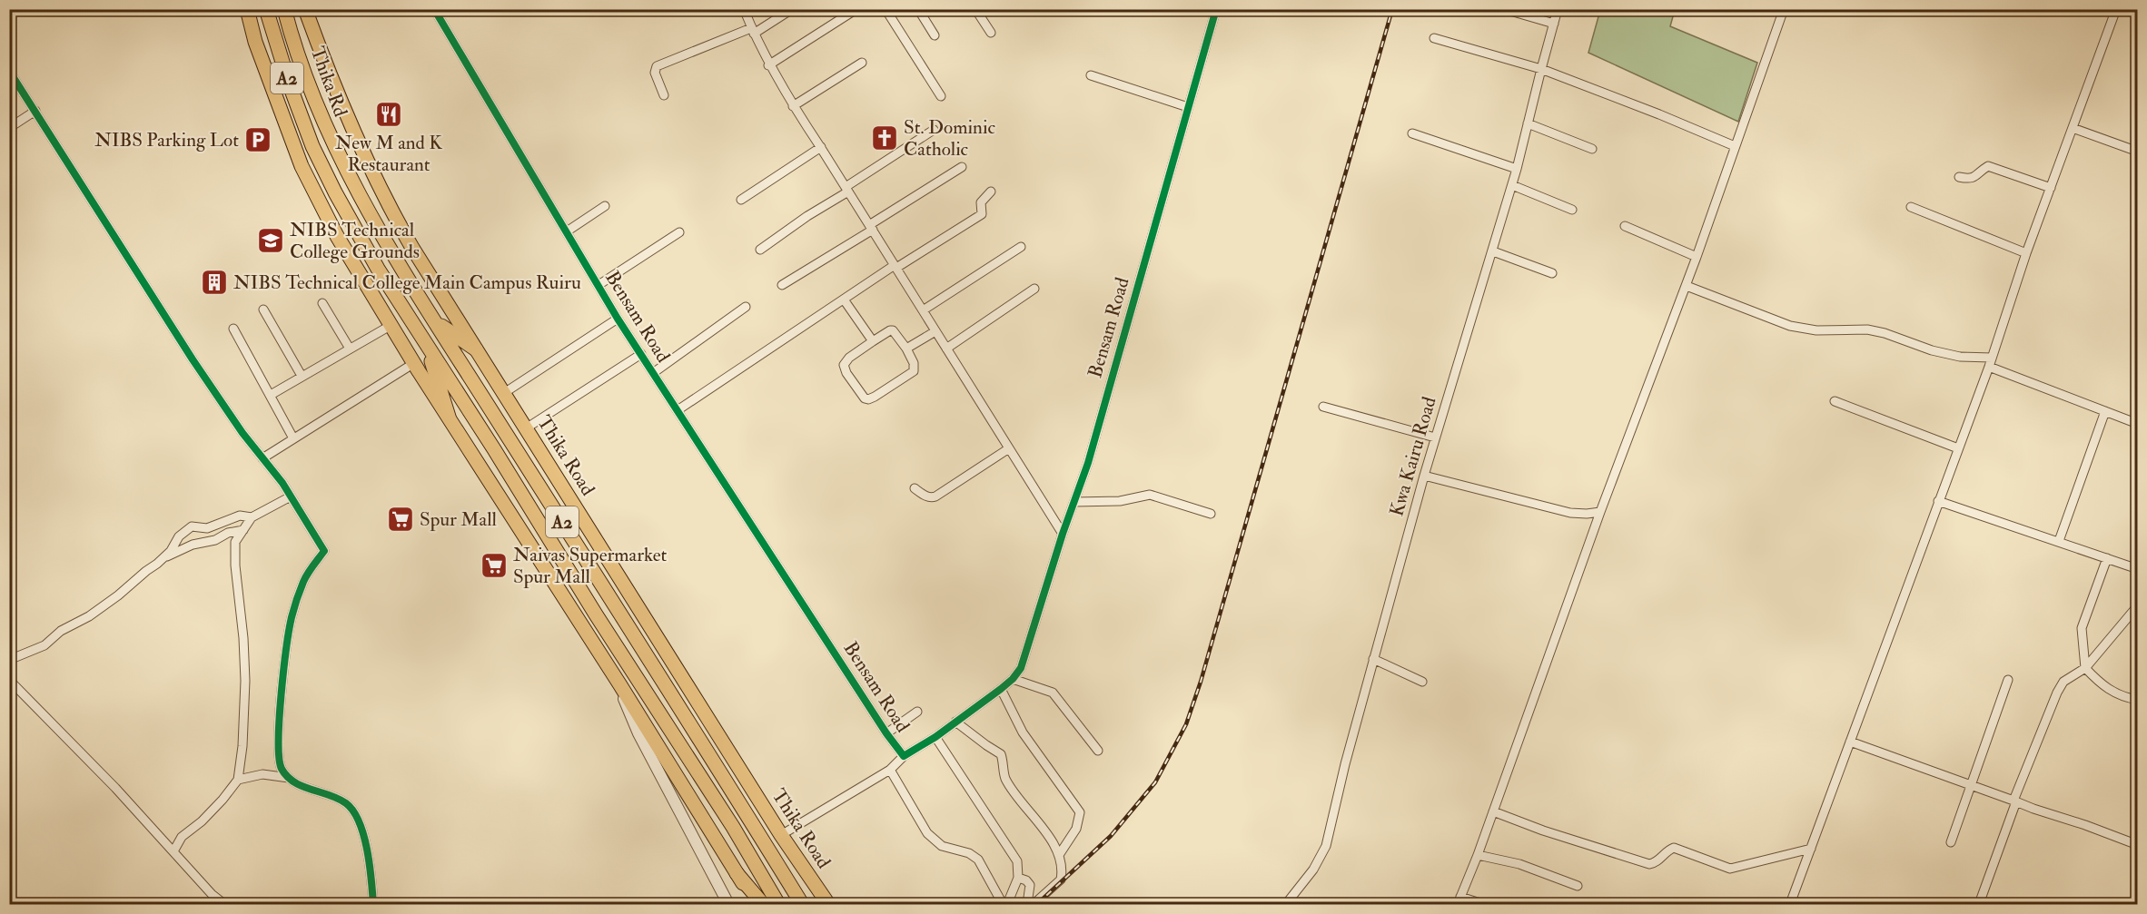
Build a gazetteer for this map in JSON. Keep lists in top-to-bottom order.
{
  "streets": {
    "main road": ["A2", "Thika Rd", "Thika Road"],
    "street": ["Bensam Road", "Kwa Kairu Road"]
  },
  "crossings": [
    ["Thika Rd", "Thika Road"]
  ],
  "places": {
    "restaurant": ["New M and K Restaurant"],
    "church": ["St. Dominic Catholic"],
    "parking": ["NIBS Parking Lot"],
    "school or university": ["NIBS Technical College Grounds"],
    "building": ["NIBS Technical College Main Campus Ruiru"],
    "supermarket": ["Spur Mall", "Naivas Supermarket Spur Mall"]
  }
}
